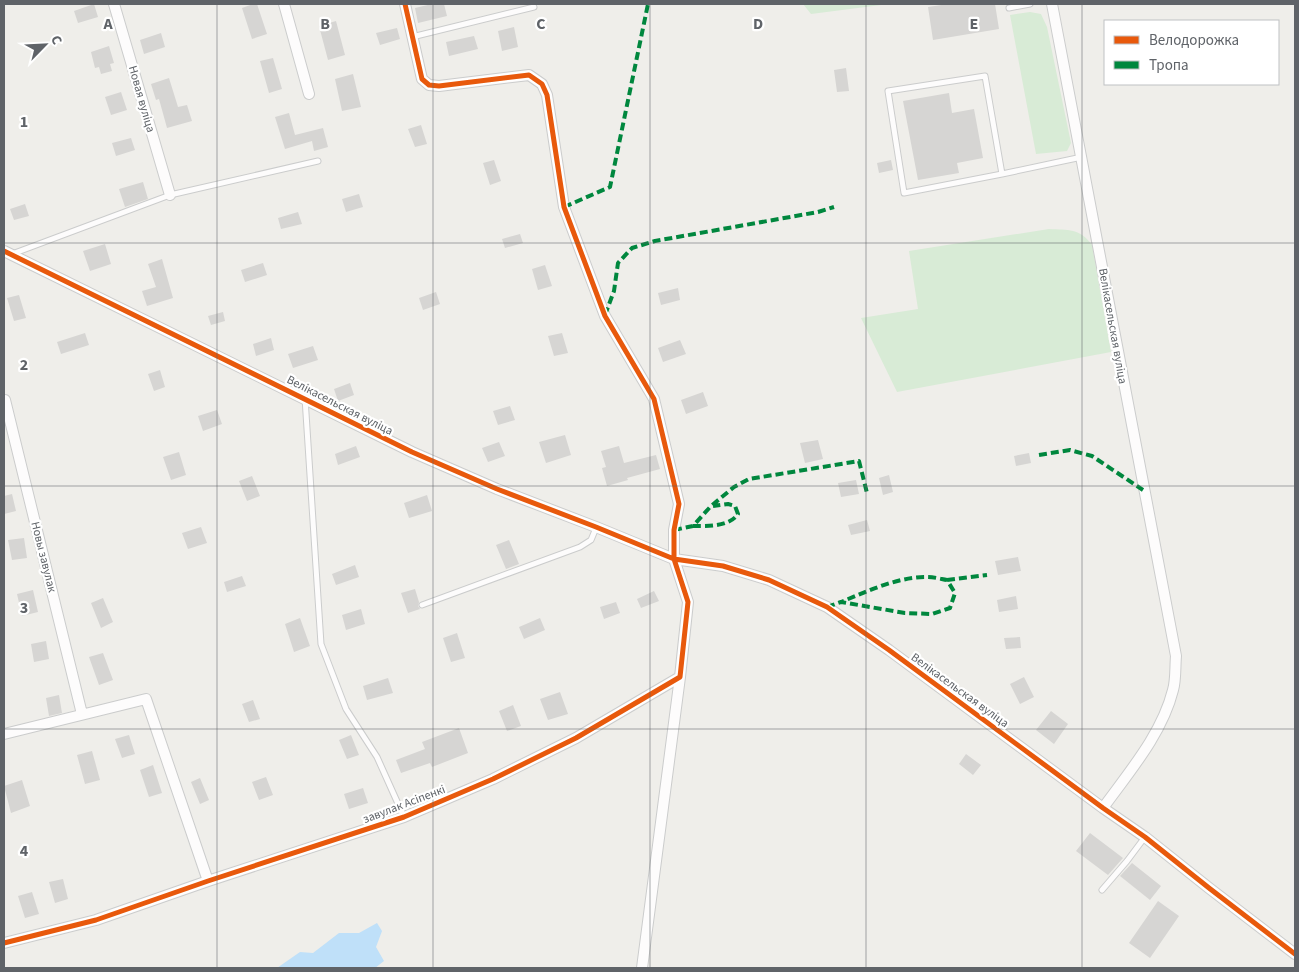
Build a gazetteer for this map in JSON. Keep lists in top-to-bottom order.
{
  "streets": {
    "street": [
      "Новая вуліца",
      "Велікасельская вуліца",
      "Новы завулак",
      "завулак Асіпенкі"
    ]
  },
  "legend": ["Велодорожка", "Тропа"],
  "north": "top right",
  "grid": {
    "columns": [
      "A",
      "B",
      "C",
      "D",
      "E"
    ],
    "rows": [
      "1",
      "2",
      "3",
      "4"
    ]
  }
}
